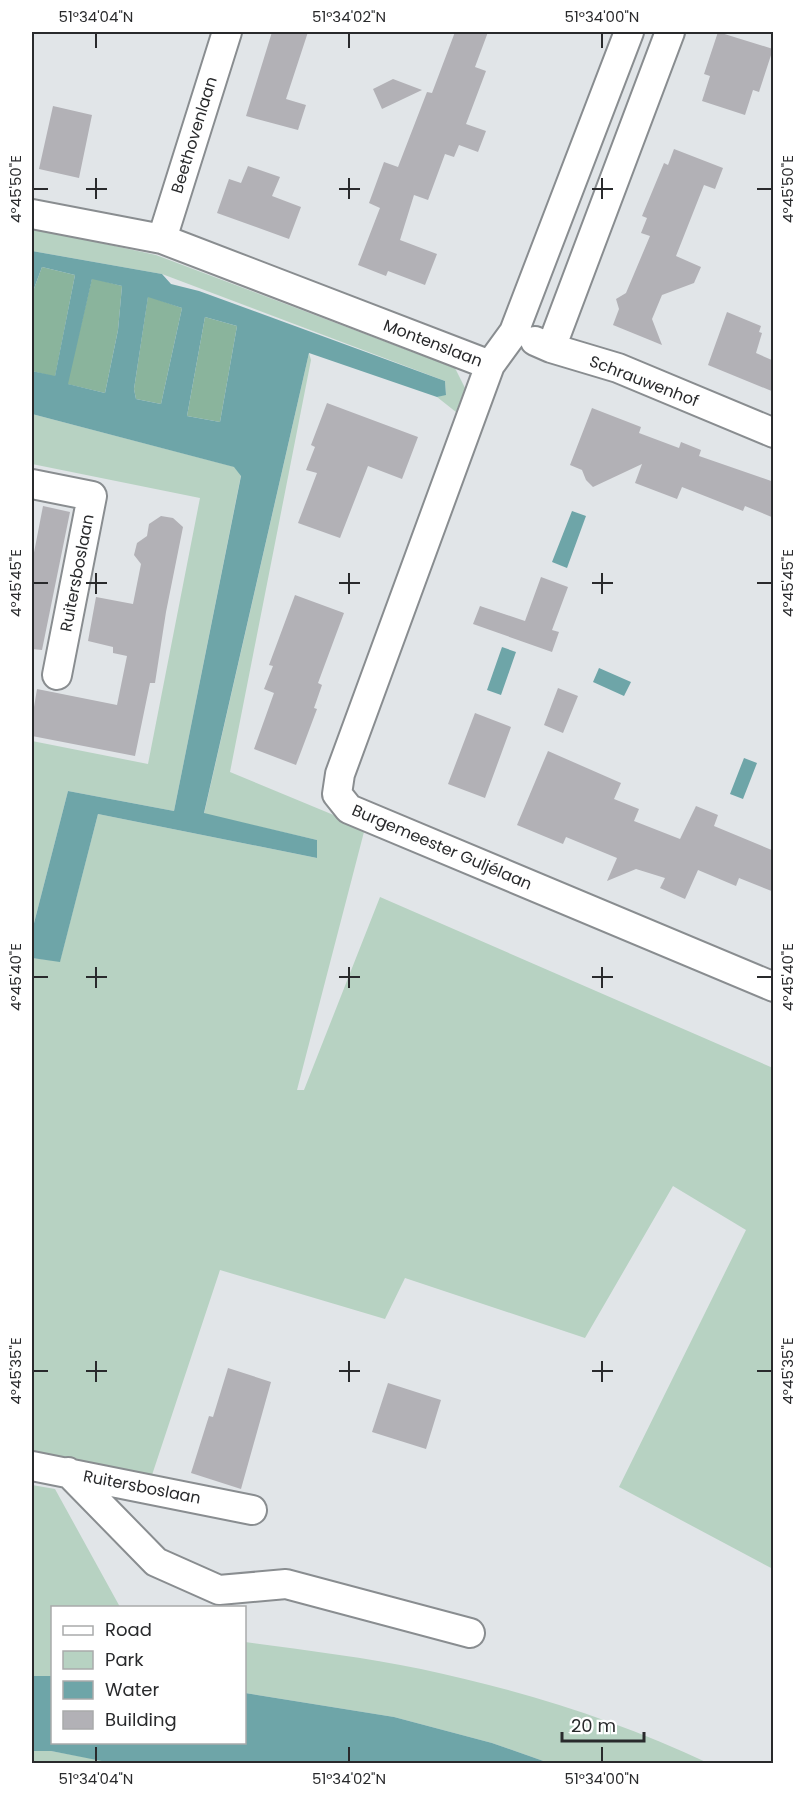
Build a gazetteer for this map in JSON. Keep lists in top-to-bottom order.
{
  "streets": {
    "street": [
      "Beethovenlaan",
      "Montenslaan",
      "Schrauwenhof",
      "Ruitersboslaan",
      "Burgemeester Guljélaan"
    ]
  },
  "crossings": [
    ["Beethovenlaan", "Montenslaan"],
    ["Montenslaan", "Schrauwenhof"],
    ["Montenslaan", "Burgemeester Guljélaan"]
  ],
  "legend": [
    "Road",
    "Park",
    "Water",
    "Building"
  ],
  "scale_bar": "20 m",
  "coordinates": [
    "51°34'04\"N",
    "51°34'02\"N",
    "51°34'00\"N",
    "4°45'50\"E",
    "4°45'45\"E",
    "4°45'40\"E",
    "4°45'35\"E"
  ]
}
